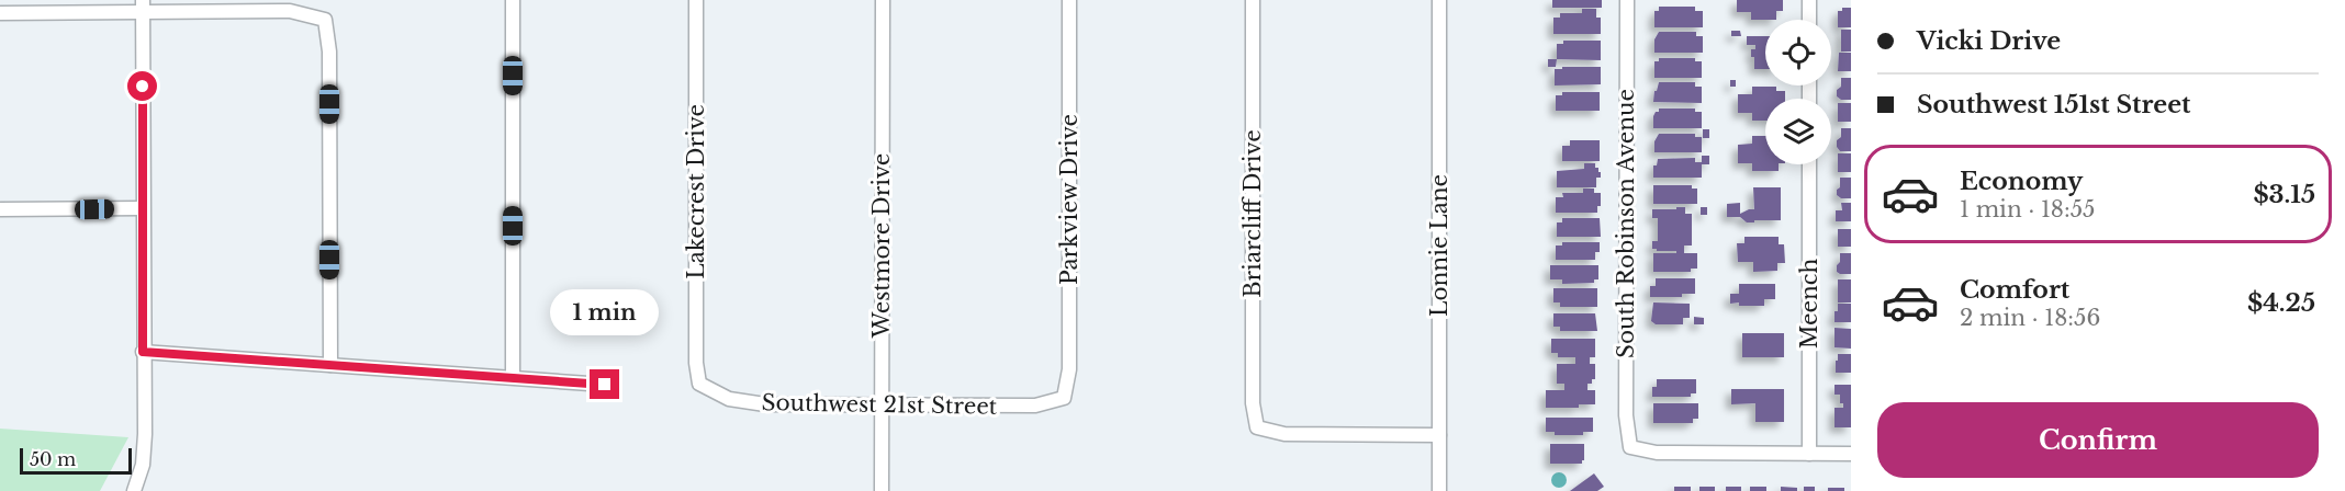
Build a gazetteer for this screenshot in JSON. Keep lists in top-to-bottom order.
{
  "streets": {
    "street": [
      "Lakecrest Drive",
      "Parkview Drive",
      "Briarcliff Drive",
      "South Robinson Avenue",
      "Westmore Drive",
      "Lonnie Lane",
      "Meench",
      "Southwest 21st Street"
    ]
  },
  "crossings": [
    ["Lakecrest Drive", "Southwest 21st Street"],
    ["Parkview Drive", "Southwest 21st Street"],
    ["Briarcliff Drive", "Lonnie Lane"],
    ["South Robinson Avenue", "Meench"],
    ["Westmore Drive", "Southwest 21st Street"]
  ],
  "scale_bar": "50 m",
  "page": {
    "banner": ["Vicki Drive", "Southwest 151st Street"],
    "list": [
      {
        "name": "Economy",
        "note": "1 min · 18:55",
        "value": "$3.15"
      },
      {
        "name": "Comfort",
        "note": "2 min · 18:56",
        "value": "$4.25"
      }
    ],
    "bubble": "1 min",
    "buttons": "Confirm",
    "scale": "50 m"
  }
}
